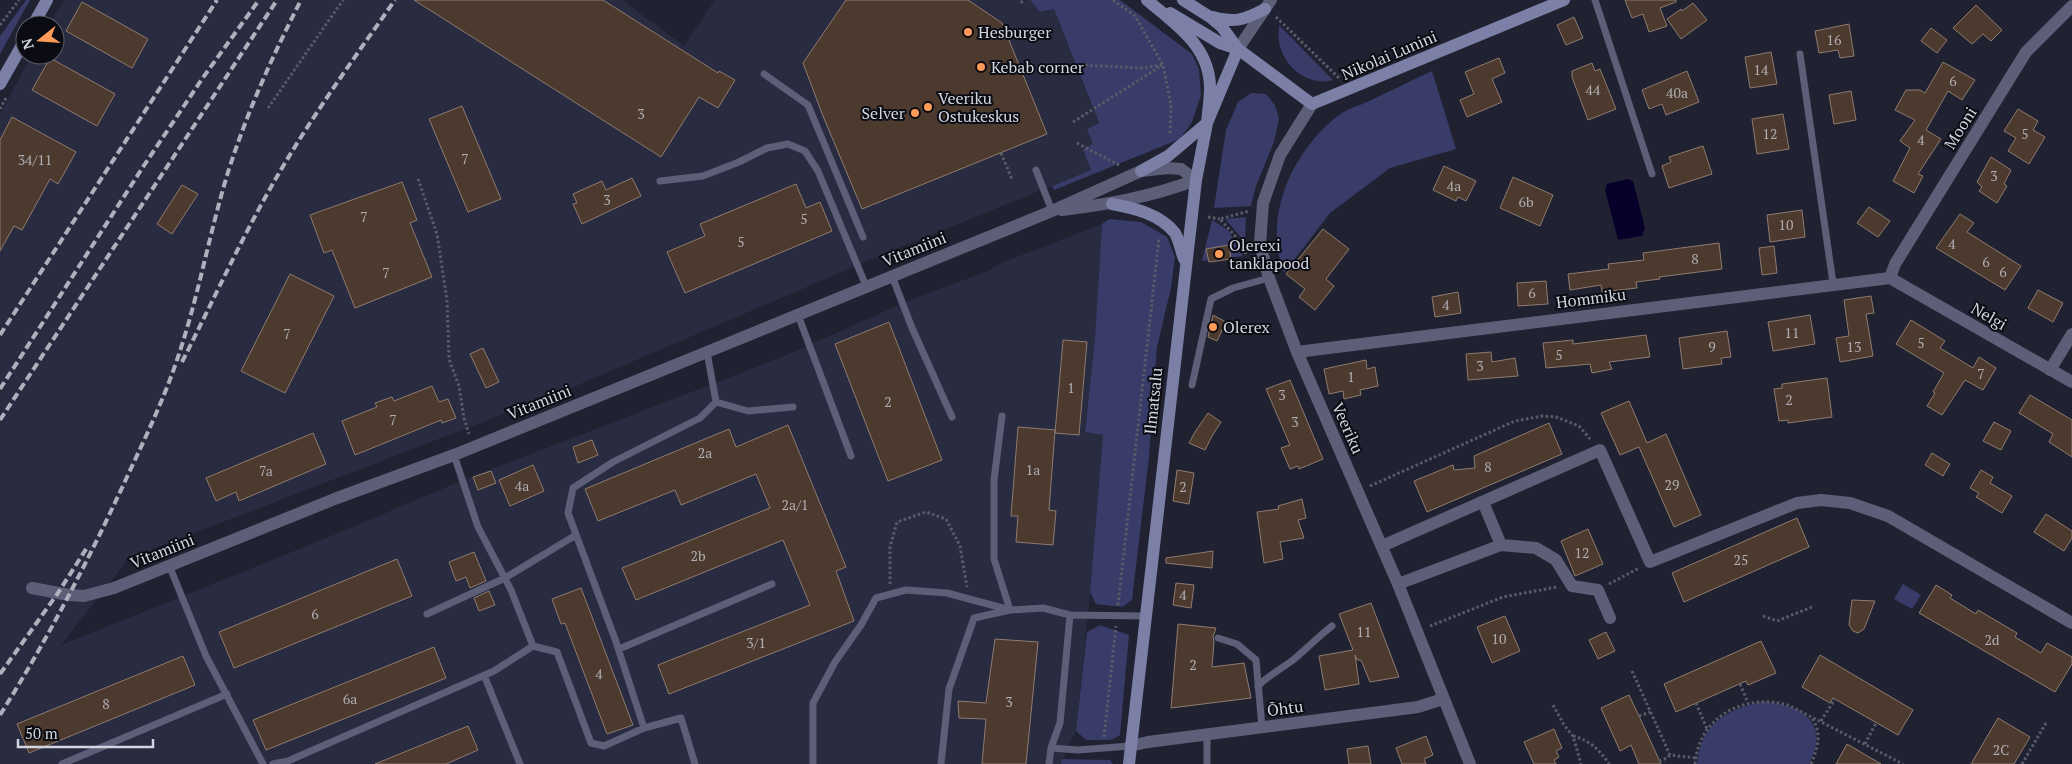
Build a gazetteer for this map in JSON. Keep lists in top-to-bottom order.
{
  "streets": {
    "street": [
      "Nikolai Lunini",
      "Mooni",
      "Vitamiini",
      "Hommiku",
      "Nelgi",
      "Ilmatsalu",
      "Veeriku",
      "Õhtu"
    ]
  },
  "crossings": [
    ["Nikolai Lunini", "Veeriku"],
    ["Mooni", "Hommiku"],
    ["Mooni", "Nelgi"],
    ["Vitamiini", "Ilmatsalu"],
    ["Hommiku", "Nelgi"],
    ["Hommiku", "Veeriku"],
    ["Ilmatsalu", "Õhtu"],
    ["Veeriku", "Õhtu"]
  ],
  "places": [
    "Hesburger",
    "Kebab corner",
    "Veeriku Ostukeskus",
    "Selver",
    "Olerexi tanklapood",
    "Olerex"
  ],
  "house_numbers": [
    "16",
    "14",
    "6",
    "44",
    "40a",
    "3",
    "12",
    "5",
    "4",
    "7",
    "34/11",
    "3",
    "4a",
    "3",
    "6b",
    "7",
    "5",
    "10",
    "5",
    "4",
    "8",
    "6",
    "6",
    "7",
    "6",
    "4",
    "11",
    "7",
    "5",
    "9",
    "13",
    "5",
    "3",
    "7",
    "1",
    "1",
    "3",
    "2",
    "2",
    "7",
    "3",
    "2a",
    "8",
    "1a",
    "7a",
    "29",
    "4a",
    "2",
    "2a/1",
    "12",
    "2b",
    "25",
    "4",
    "6",
    "11",
    "10",
    "2d",
    "3/1",
    "2",
    "4",
    "6a",
    "3",
    "8",
    "2C"
  ],
  "scale_bar": "50 m",
  "north": "left"
}
